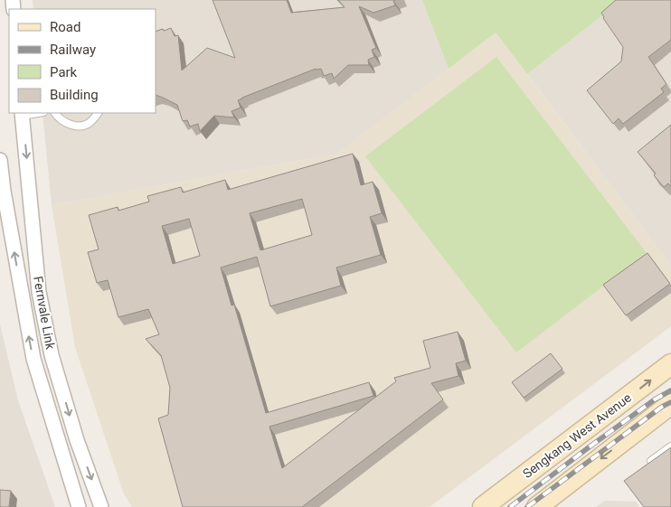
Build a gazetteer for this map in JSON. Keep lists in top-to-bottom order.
{
  "streets": {
    "main road": ["Sengkang West Avenue"],
    "street": ["Fernvale Link"]
  },
  "legend": [
    "Road",
    "Railway",
    "Park",
    "Building"
  ]
}
